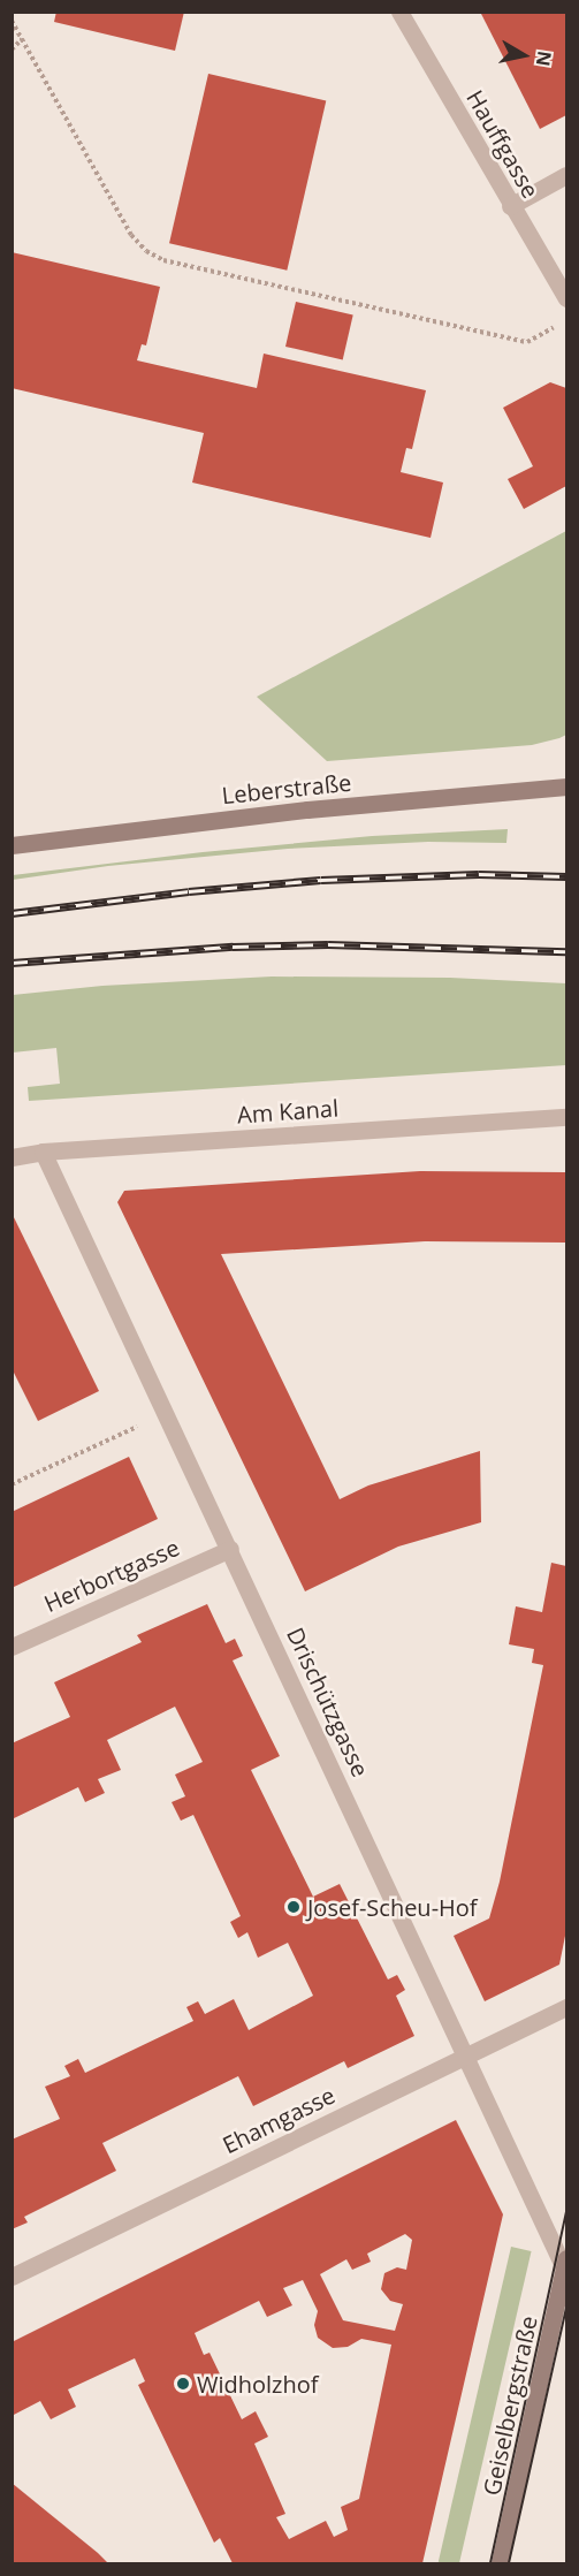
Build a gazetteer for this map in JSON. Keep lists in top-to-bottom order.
{
  "streets": {
    "main road": ["Leberstraße", "Geiselbergstraße"],
    "street": [
      "Hauffgasse",
      "Am Kanal",
      "Herbortgasse",
      "Drischützgasse",
      "Ehamgasse"
    ]
  },
  "crossings": [
    ["Am Kanal", "Drischützgasse"],
    ["Herbortgasse", "Drischützgasse"],
    ["Drischützgasse", "Ehamgasse"],
    ["Drischützgasse", "Geiselbergstraße"]
  ],
  "places": ["Josef-Scheu-Hof", "Widholzhof"],
  "north": "right"
}
